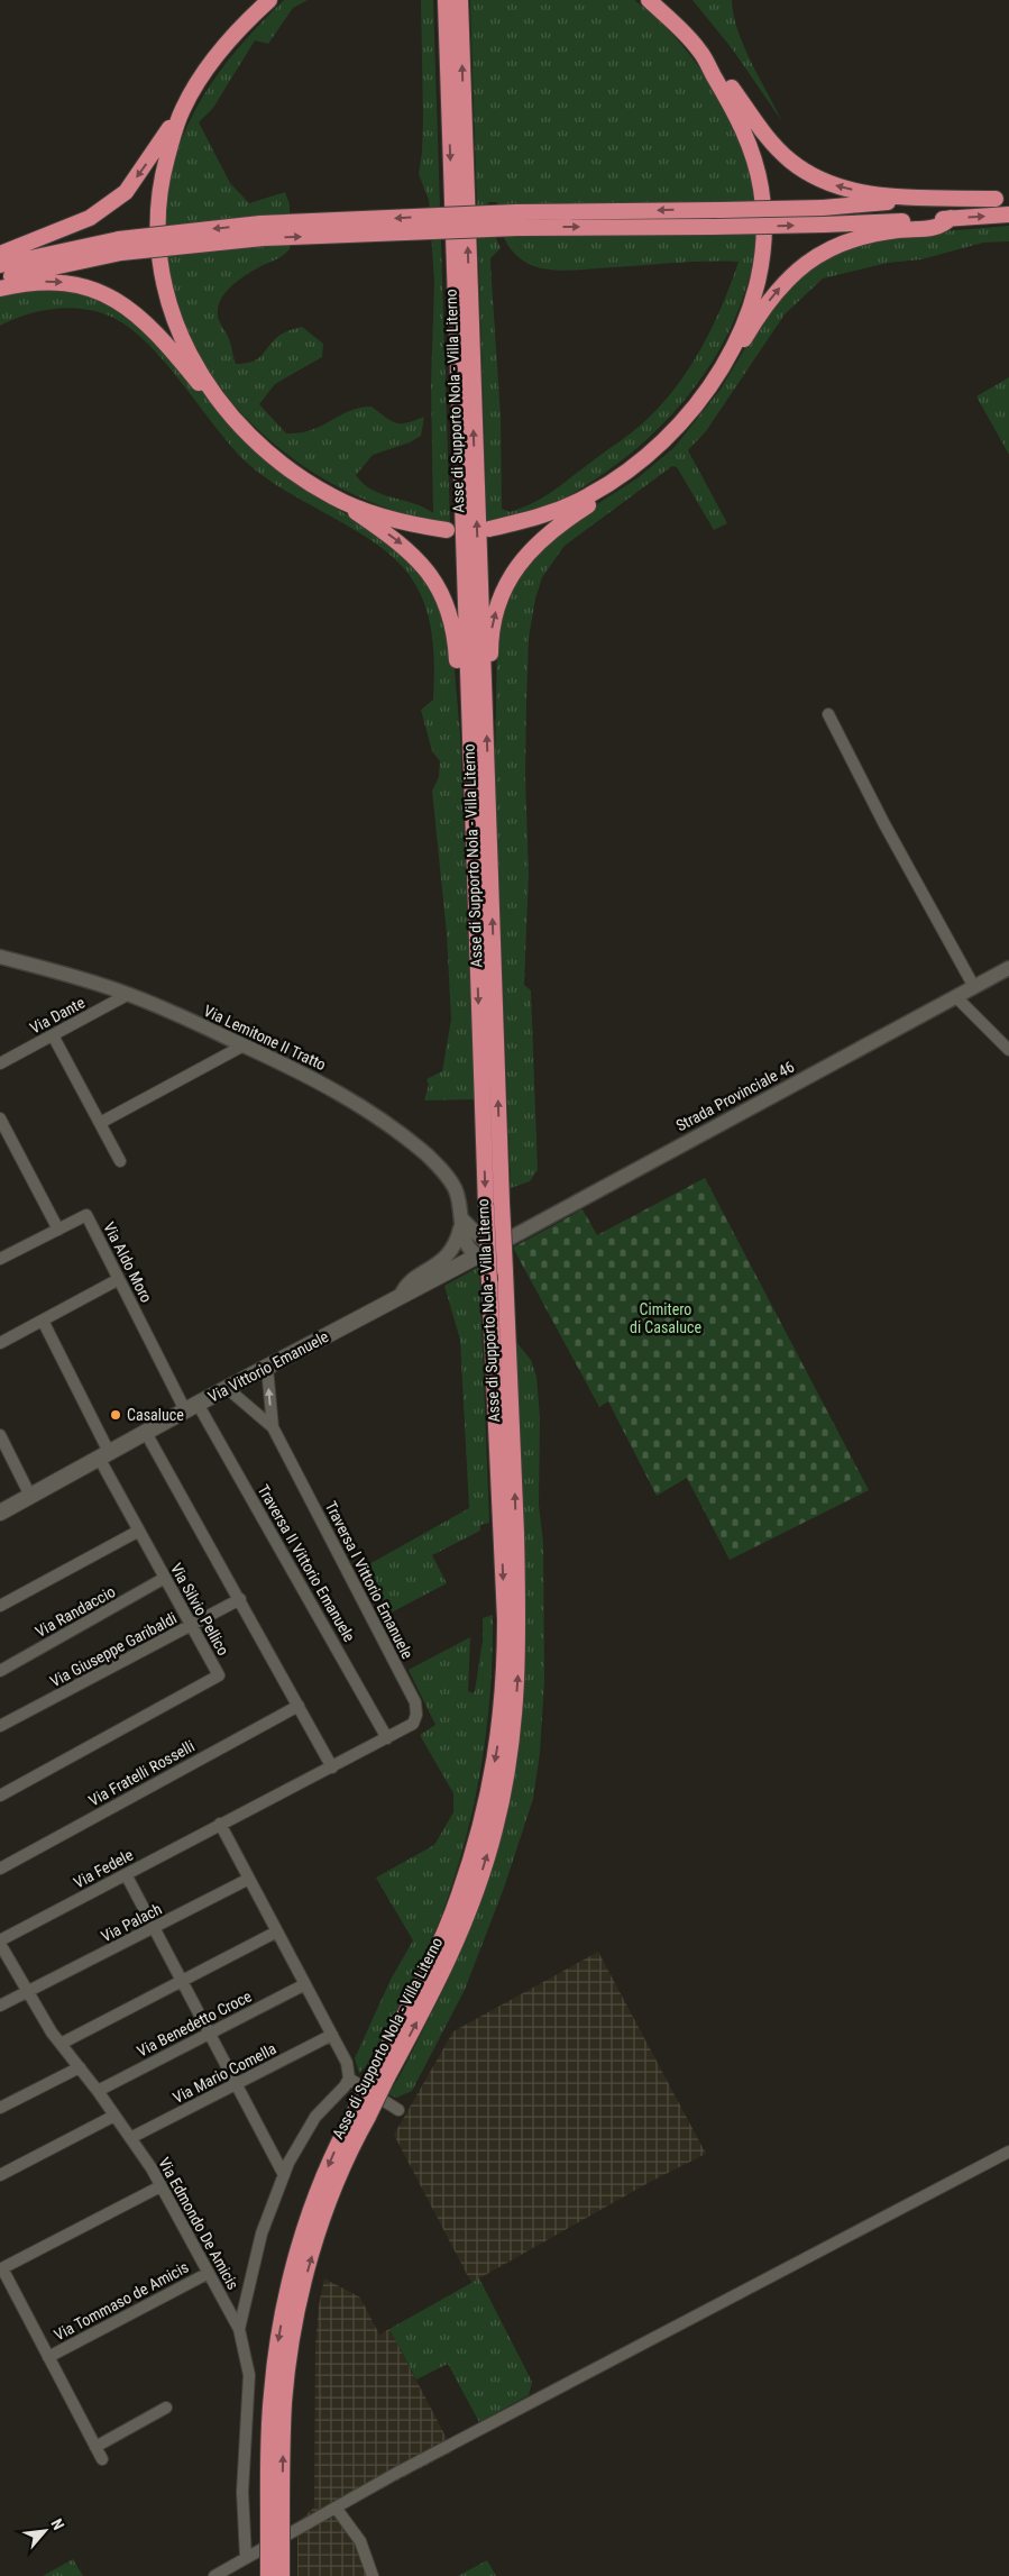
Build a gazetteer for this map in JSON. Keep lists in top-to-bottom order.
{
  "streets": {
    "highway": ["Asse di Supporto Nola - Villa Literno"],
    "main road": ["Via Vittorio Emanuele"],
    "street": [
      "Via Dante",
      "Via Lemitone II Tratto",
      "Strada Provinciale 46",
      "Via Aldo Moro",
      "Traversa II Vittorio Emanuele",
      "Traversa I Vittorio Emanuele",
      "Via Silvio Pellico",
      "Via Randaccio",
      "Via Giuseppe Garibaldi",
      "Via Fratelli Rosselli",
      "Via Fedele",
      "Via Palach",
      "Via Benedetto Croce",
      "Via Mario Comella",
      "Via Edmondo De Amicis",
      "Via Tommaso de Amicis"
    ]
  },
  "crossings": [
    ["Via Dante", "Via Lemitone II Tratto"],
    ["Via Lemitone II Tratto", "Strada Provinciale 46"],
    ["Via Lemitone II Tratto", "Via Vittorio Emanuele"],
    ["Strada Provinciale 46", "Via Vittorio Emanuele"],
    ["Via Aldo Moro", "Via Vittorio Emanuele"],
    ["Via Aldo Moro", "Traversa II Vittorio Emanuele"],
    ["Via Vittorio Emanuele", "Traversa II Vittorio Emanuele"],
    ["Via Vittorio Emanuele", "Traversa I Vittorio Emanuele"],
    ["Via Vittorio Emanuele", "Via Silvio Pellico"],
    ["Traversa II Vittorio Emanuele", "Traversa I Vittorio Emanuele"],
    ["Traversa II Vittorio Emanuele", "Via Fedele"],
    ["Traversa I Vittorio Emanuele", "Via Fedele"],
    ["Via Silvio Pellico", "Via Randaccio"],
    ["Via Silvio Pellico", "Via Giuseppe Garibaldi"],
    ["Via Fedele", "Via Edmondo De Amicis"],
    ["Via Palach", "Via Edmondo De Amicis"],
    ["Via Benedetto Croce", "Via Edmondo De Amicis"],
    ["Via Mario Comella", "Via Edmondo De Amicis"],
    ["Via Edmondo De Amicis", "Via Tommaso de Amicis"]
  ],
  "parks": ["Cimitero di Casaluce"],
  "places": ["Casaluce"],
  "north": "top right"
}
